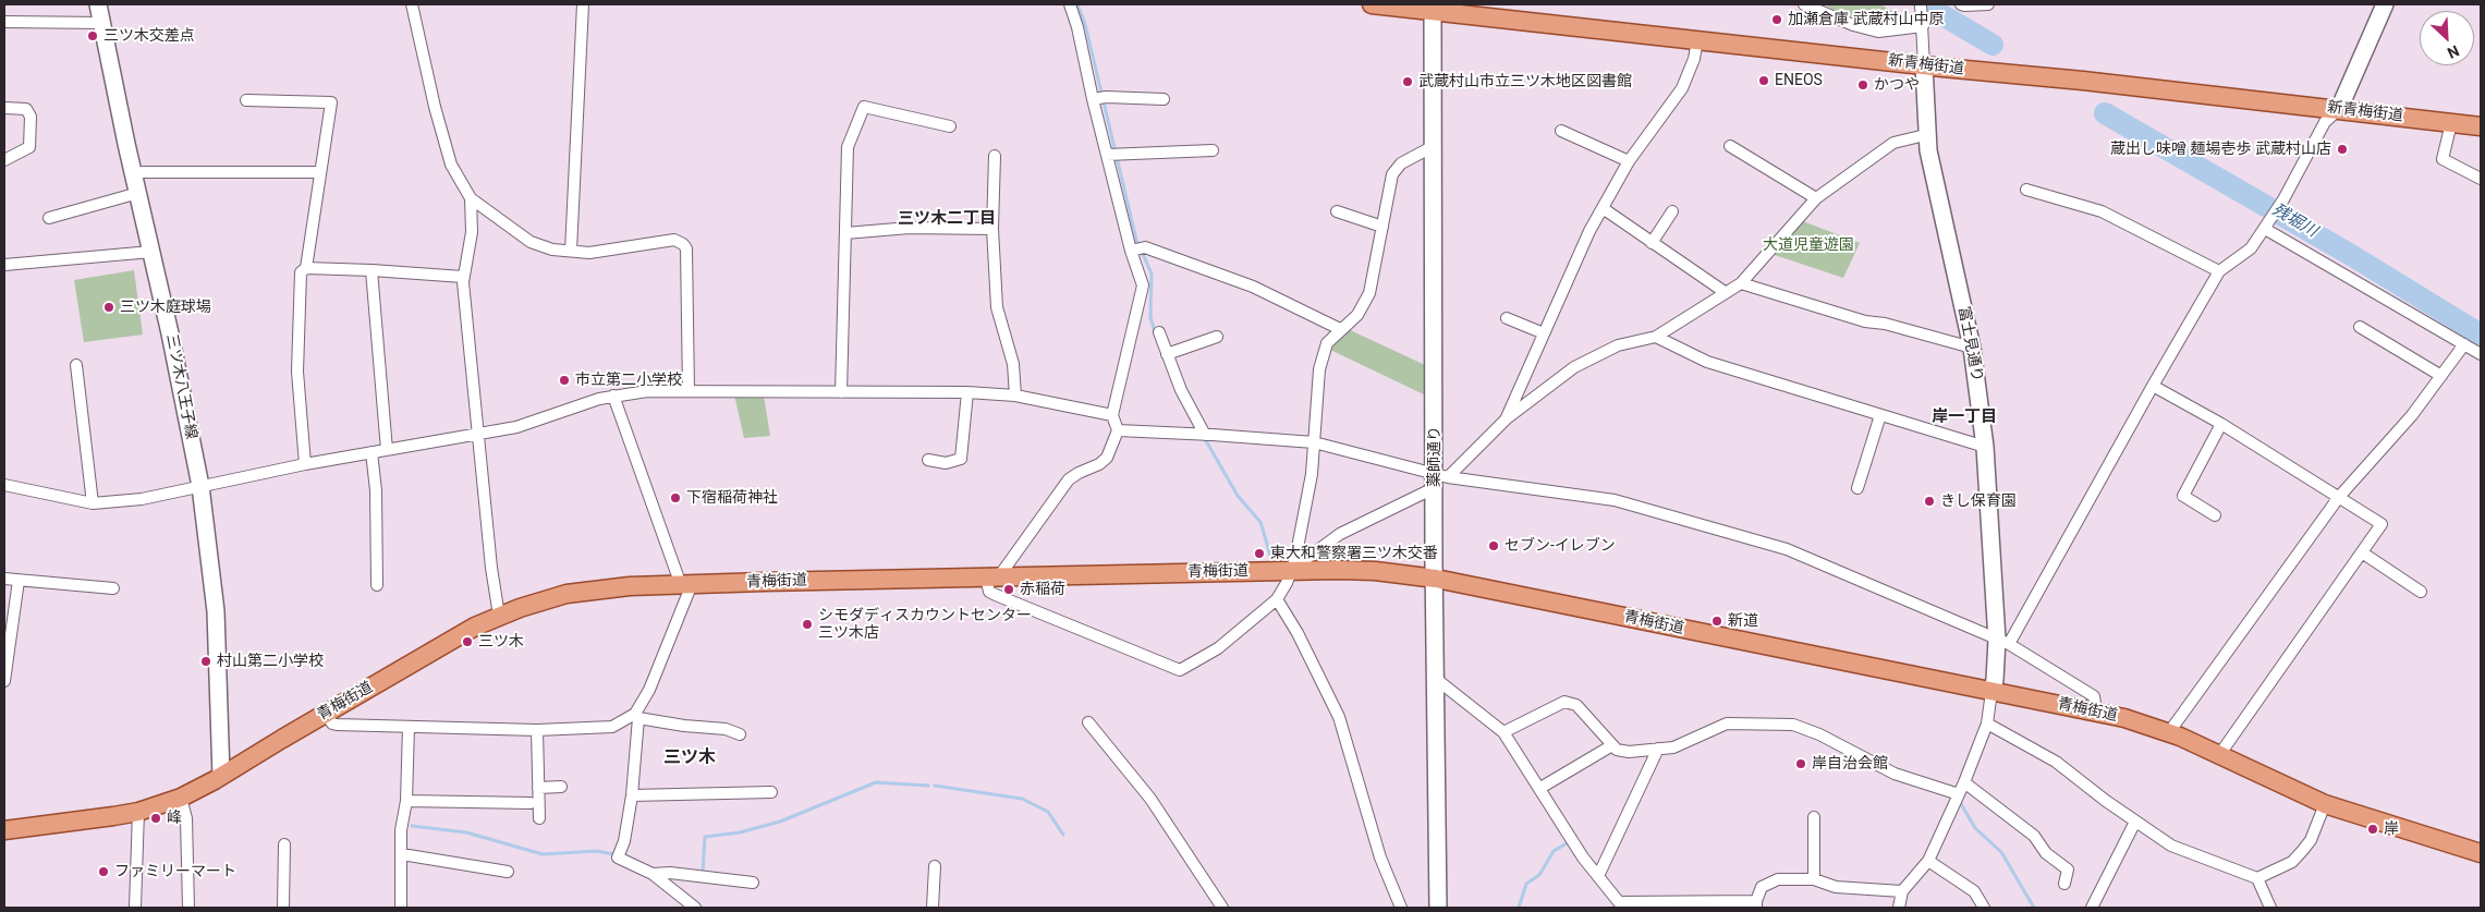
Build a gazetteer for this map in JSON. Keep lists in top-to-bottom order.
{
  "streets": {
    "main road": ["新青梅街道", "青梅街道"],
    "street": ["富士見通り", "三ツ木八王子線", "薬師通り"]
  },
  "crossings": [
    ["新青梅街道", "富士見通り"],
    ["新青梅街道", "薬師通り"],
    ["富士見通り", "青梅街道"],
    ["三ツ木八王子線", "青梅街道"],
    ["薬師通り", "青梅街道"]
  ],
  "districts": ["三ツ木二丁目", "岸一丁目", "三ツ木"],
  "water": ["残堀川"],
  "parks": ["大道児童遊園"],
  "places": [
    "加瀬倉庫 武蔵村山中原",
    "三ツ木交差点",
    "ENEOS",
    "武蔵村山市立三ツ木地区図書館",
    "かつや",
    "蔵出し味噌 麺場壱歩 武蔵村山店",
    "三ツ木庭球場",
    "市立第二小学校",
    "下宿稲荷神社",
    "きし保育園",
    "セブン-イレブン",
    "東大和警察署三ツ木交番",
    "赤稲荷",
    "新道",
    "シモダディスカウントセンター 三ツ木店",
    "三ツ木",
    "村山第二小学校",
    "岸自治会館",
    "峰",
    "岸",
    "ファミリーマート"
  ],
  "north": "bottom right"
}
